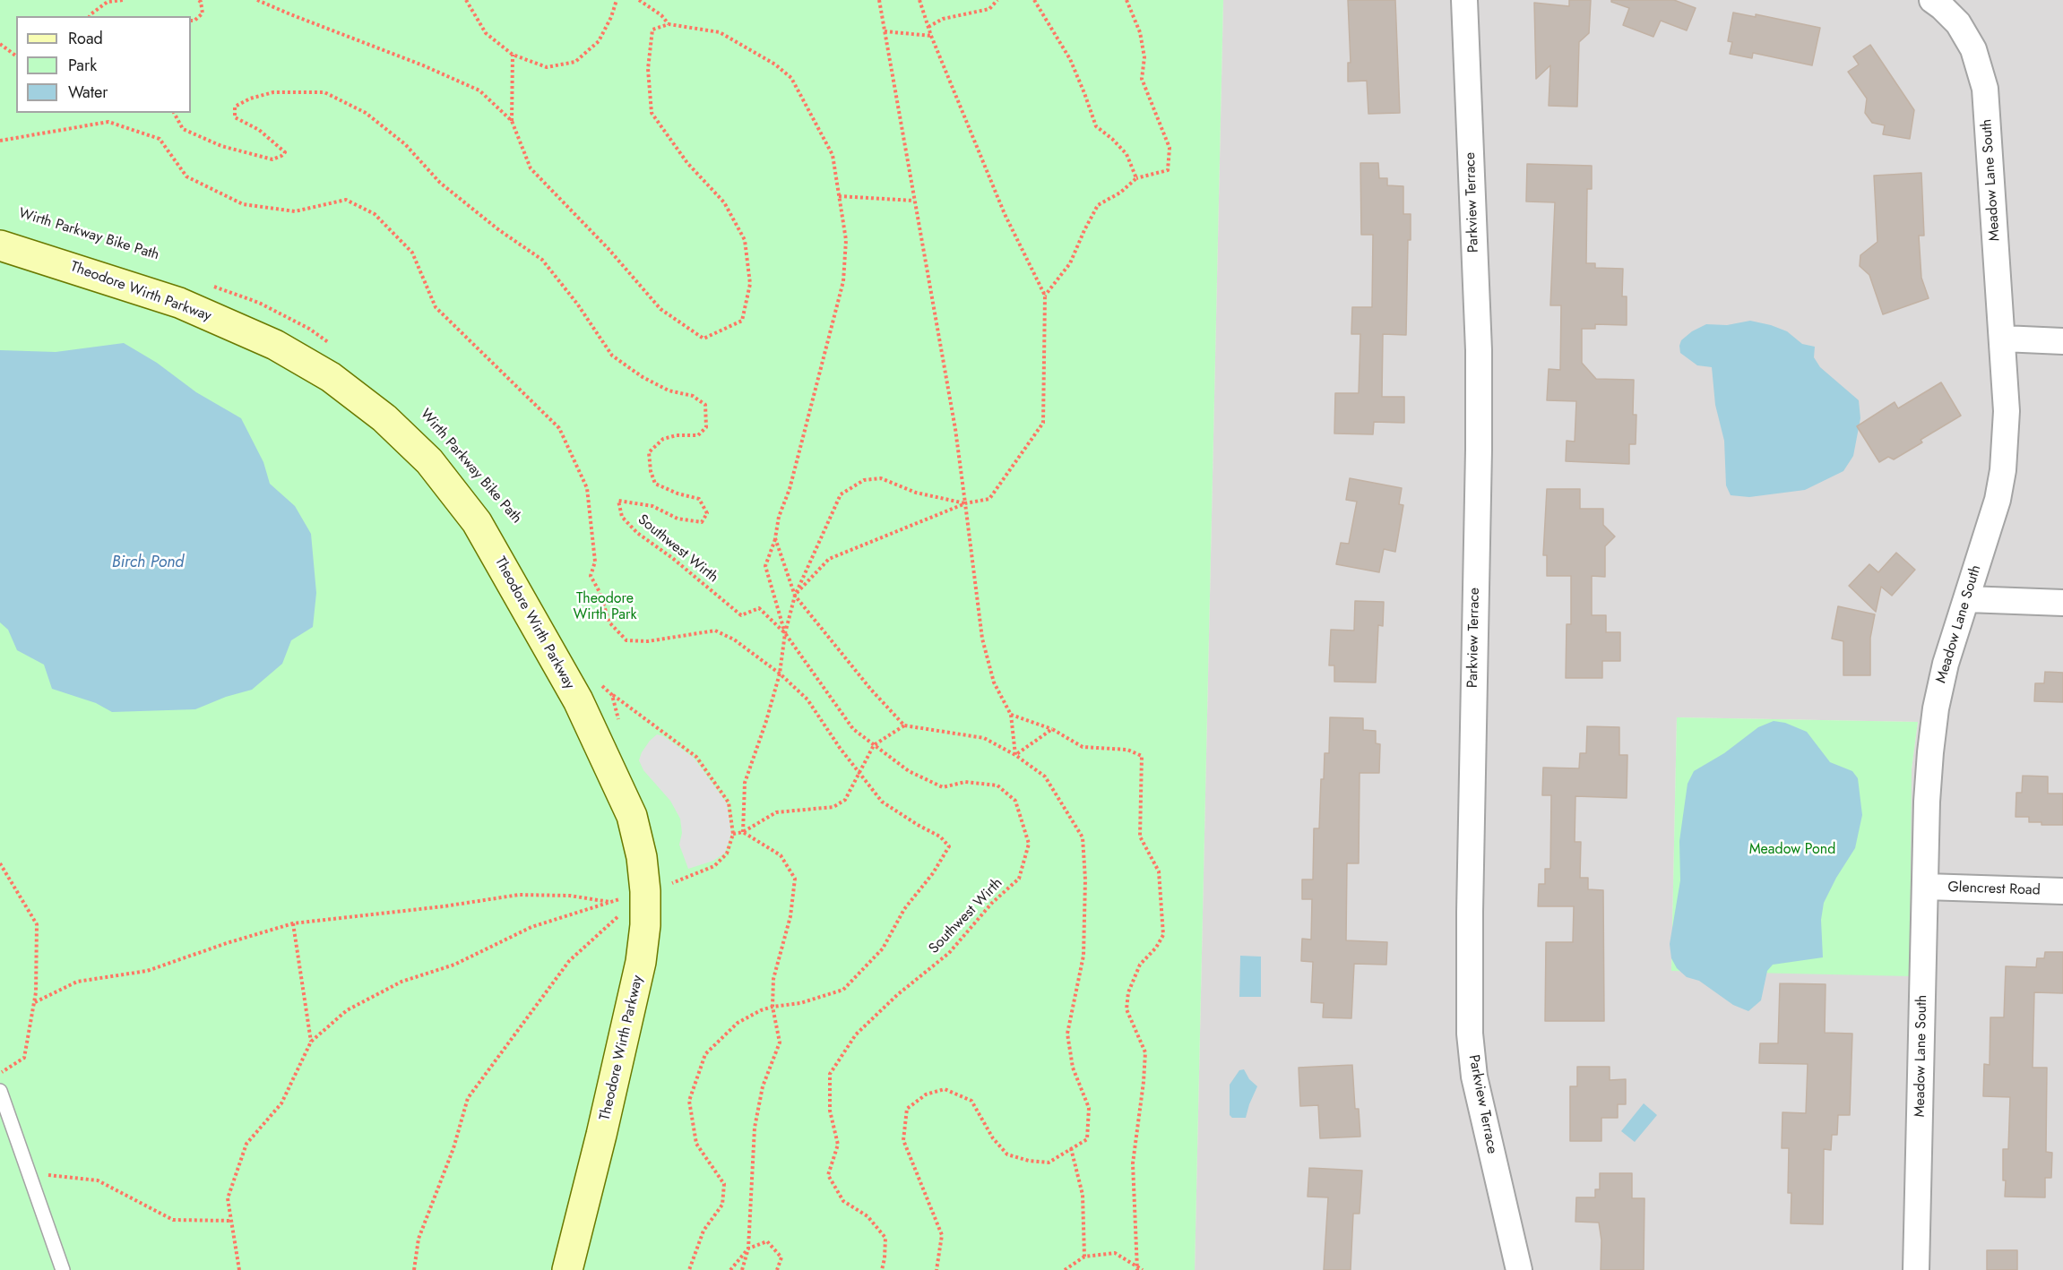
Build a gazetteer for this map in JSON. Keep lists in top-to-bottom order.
{
  "streets": {
    "street": [
      "Meadow Lane South",
      "Parkview Terrace",
      "Theodore Wirth Parkway",
      "Glencrest Road"
    ],
    "path": ["Southwest Wirth"]
  },
  "crossings": [
    ["Meadow Lane South", "Glencrest Road"]
  ],
  "water": ["Birch Pond"],
  "parks": ["Theodore Wirth Park", "Meadow Pond"],
  "legend": ["Road", "Park", "Water"]
}
